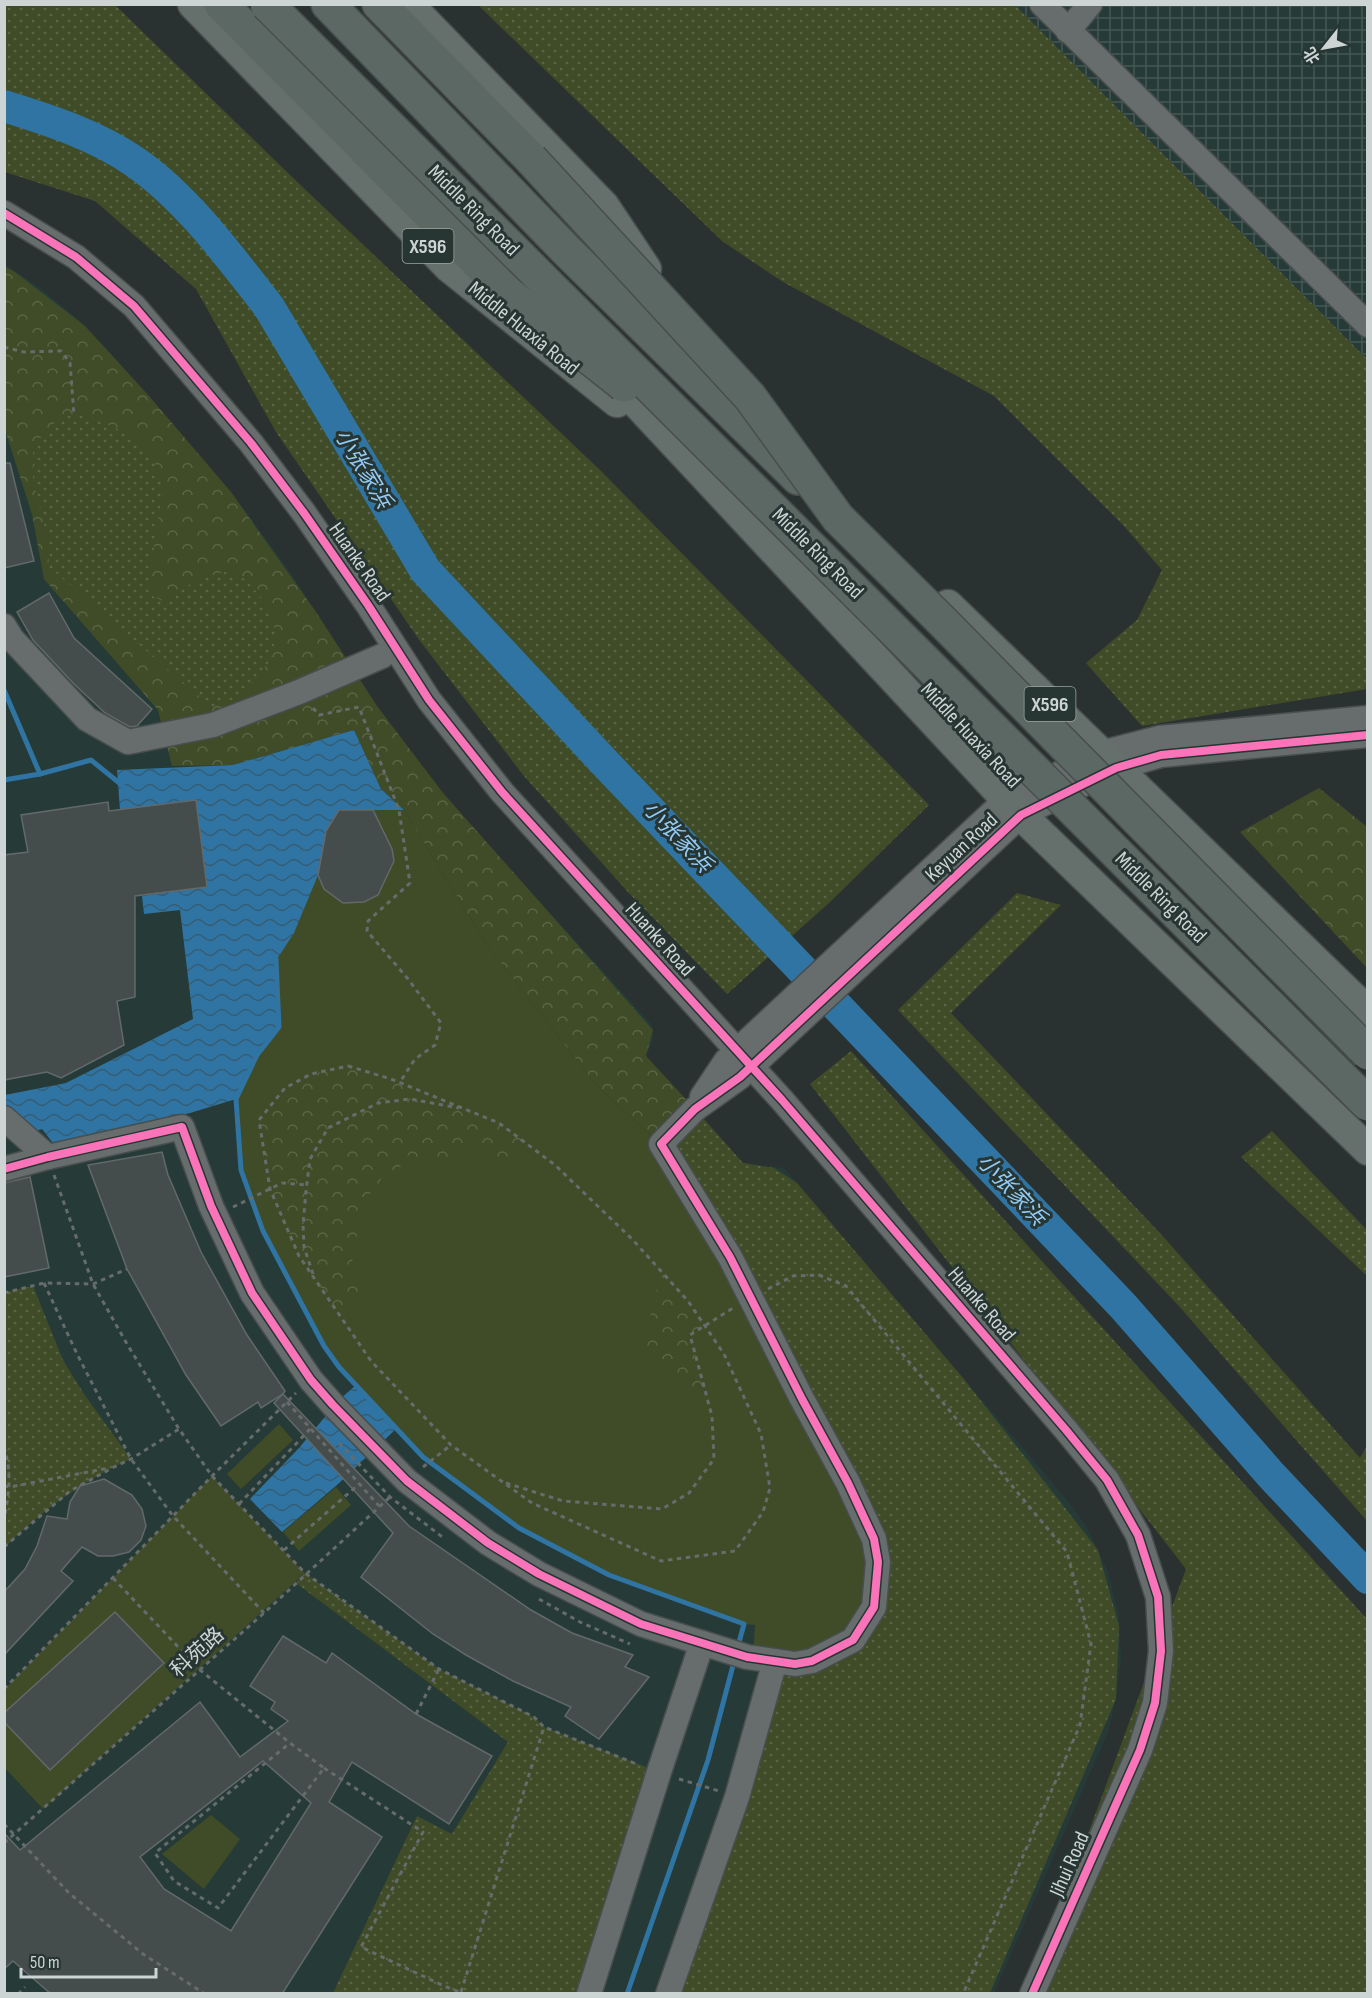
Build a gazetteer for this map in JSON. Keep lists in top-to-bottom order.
{
  "streets": {
    "highway": ["Middle Ring Road"],
    "main road": ["X596", "Middle Huaxia Road"],
    "street": ["Huanke Road", "Keyuan Road", "Jihui Road"],
    "path": ["科苑路"]
  },
  "crossings": [
    ["X596", "Keyuan Road"],
    ["Middle Huaxia Road", "Keyuan Road"],
    ["Huanke Road", "Keyuan Road"],
    ["Huanke Road", "Jihui Road"]
  ],
  "water": ["小张家浜"],
  "scale_bar": "50 m",
  "north": "bottom left"
}
